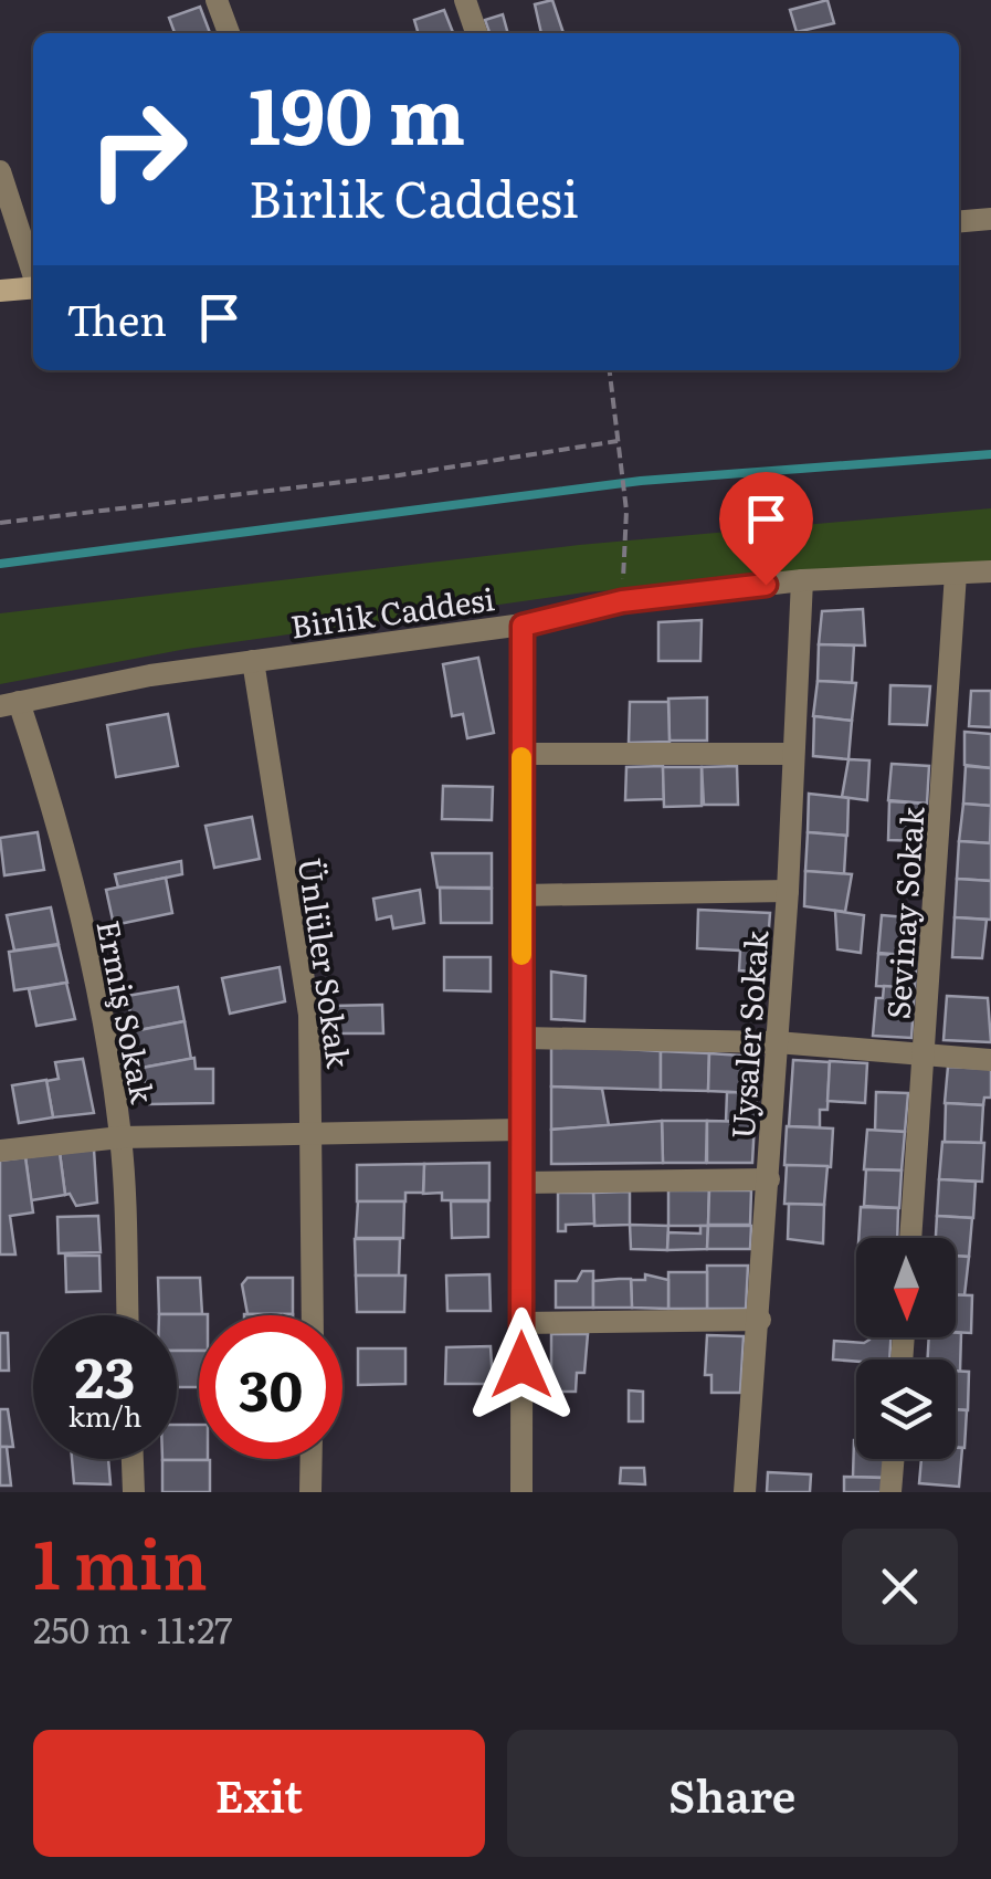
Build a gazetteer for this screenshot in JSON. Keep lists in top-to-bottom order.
{
  "streets": {
    "street": [
      "Birlik Caddesi",
      "Sevinay Sokak",
      "Ünlüler Sokak",
      "Ermiş Sokak",
      "Uysaler Sokak"
    ]
  },
  "crossings": [
    ["Birlik Caddesi", "Sevinay Sokak"],
    ["Birlik Caddesi", "Ünlüler Sokak"],
    ["Birlik Caddesi", "Ermiş Sokak"],
    ["Birlik Caddesi", "Uysaler Sokak"]
  ],
  "north": "bottom",
  "page": {
    "turn": ["190 m", "Birlik Caddesi"],
    "then": "Then",
    "speed": "23 km/h",
    "limit": "30",
    "heading": ["1 min", "250 m · 11:27"],
    "buttons": ["Exit", "Share"]
  }
}
